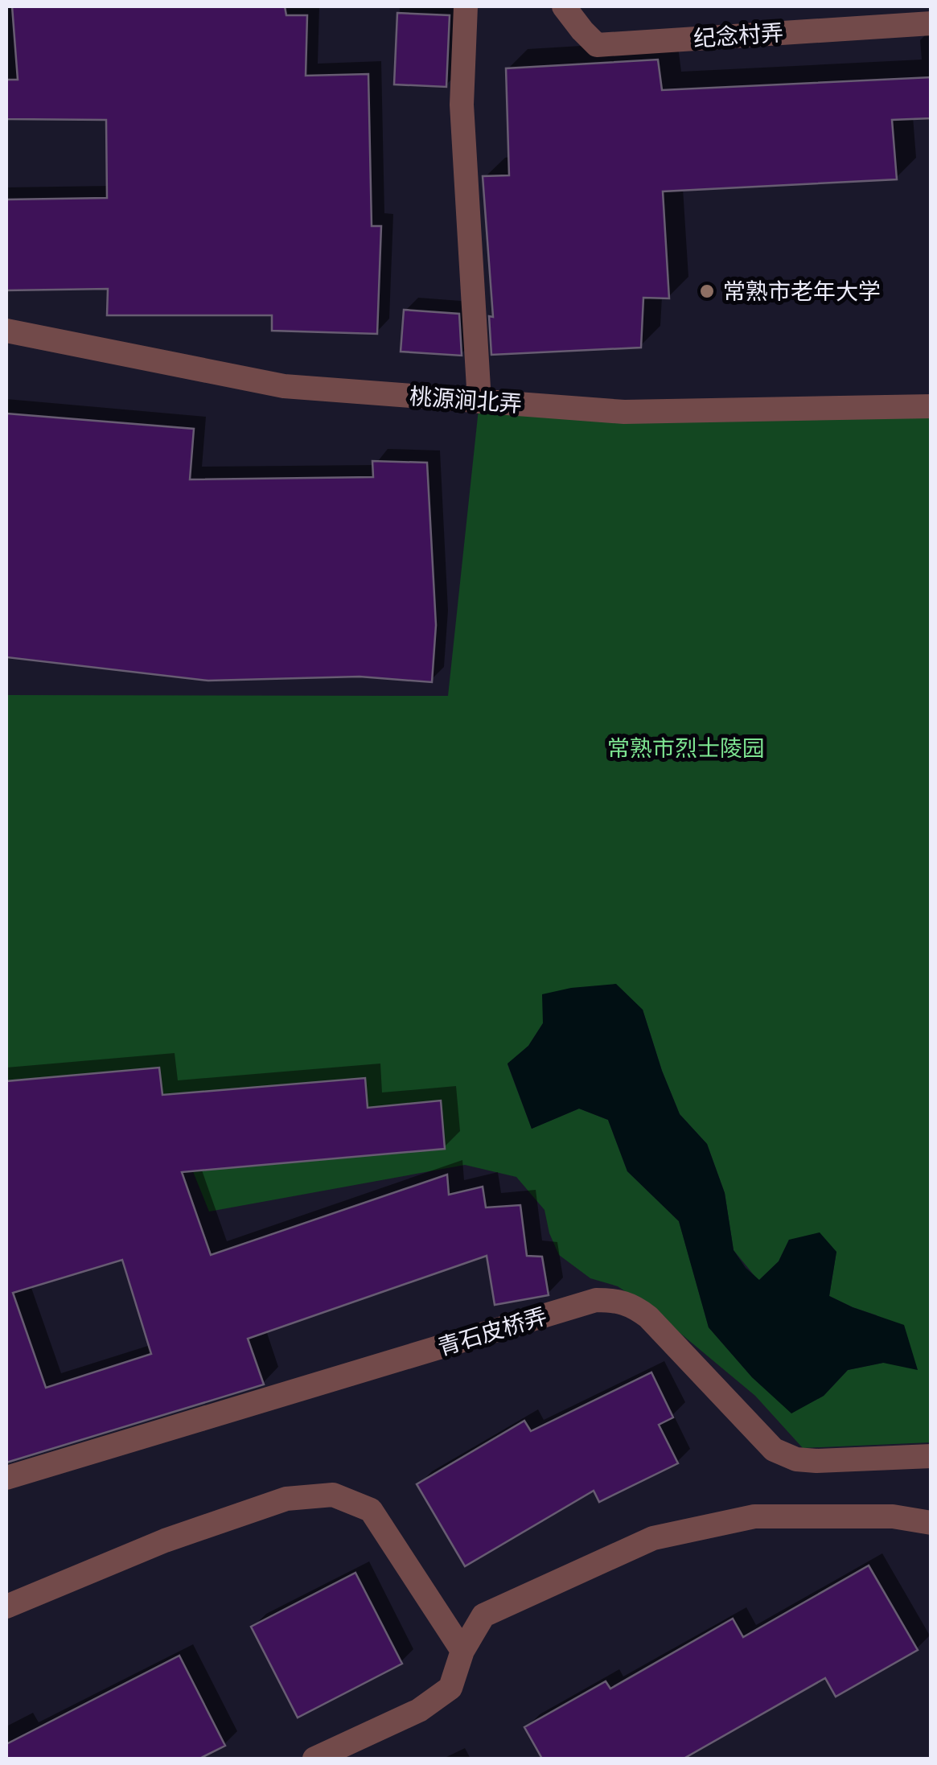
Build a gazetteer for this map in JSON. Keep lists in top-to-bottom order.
{
  "streets": {
    "lane": ["纪念村弄", "桃源涧北弄", "青石皮桥弄"]
  },
  "parks": ["常熟市烈士陵园"],
  "places": ["常熟市老年大学"]
}
